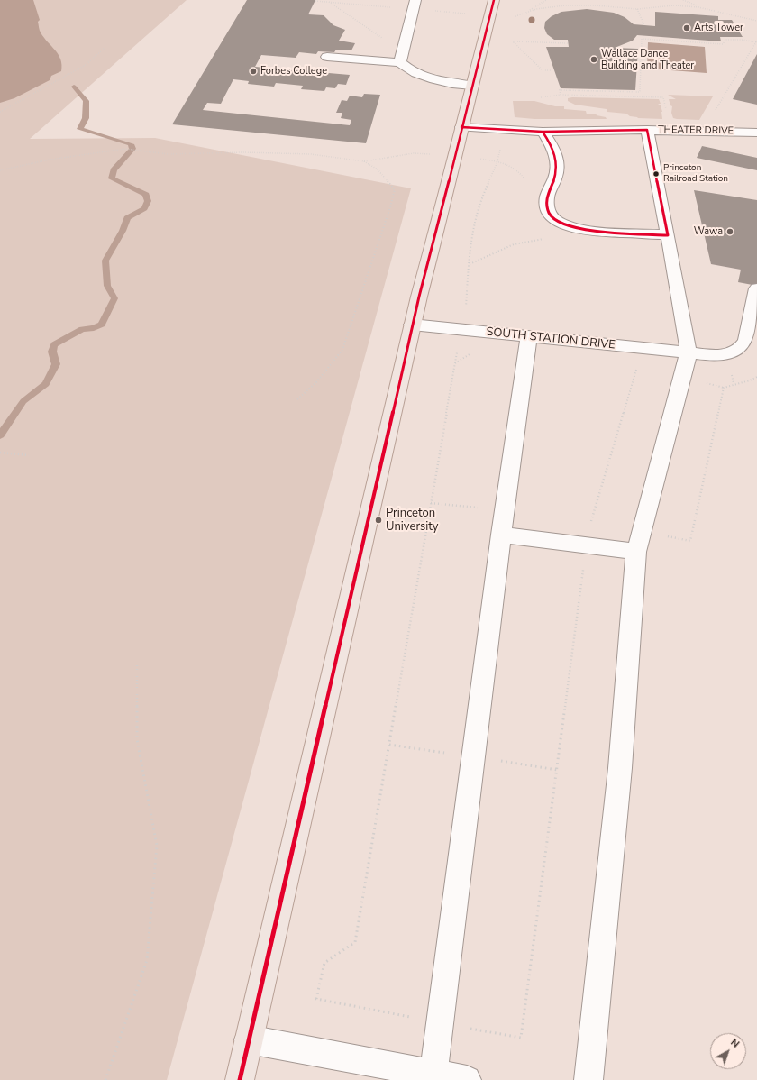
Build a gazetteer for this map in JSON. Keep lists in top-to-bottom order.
{
  "streets": {
    "street": ["THEATER DRIVE", "SOUTH STATION DRIVE"]
  },
  "places": [
    "Arts Tower",
    "Wallace Dance Building and Theater",
    "Forbes College",
    "Princeton Railroad Station",
    "Wawa",
    "Princeton University"
  ],
  "north": "top right"
}
